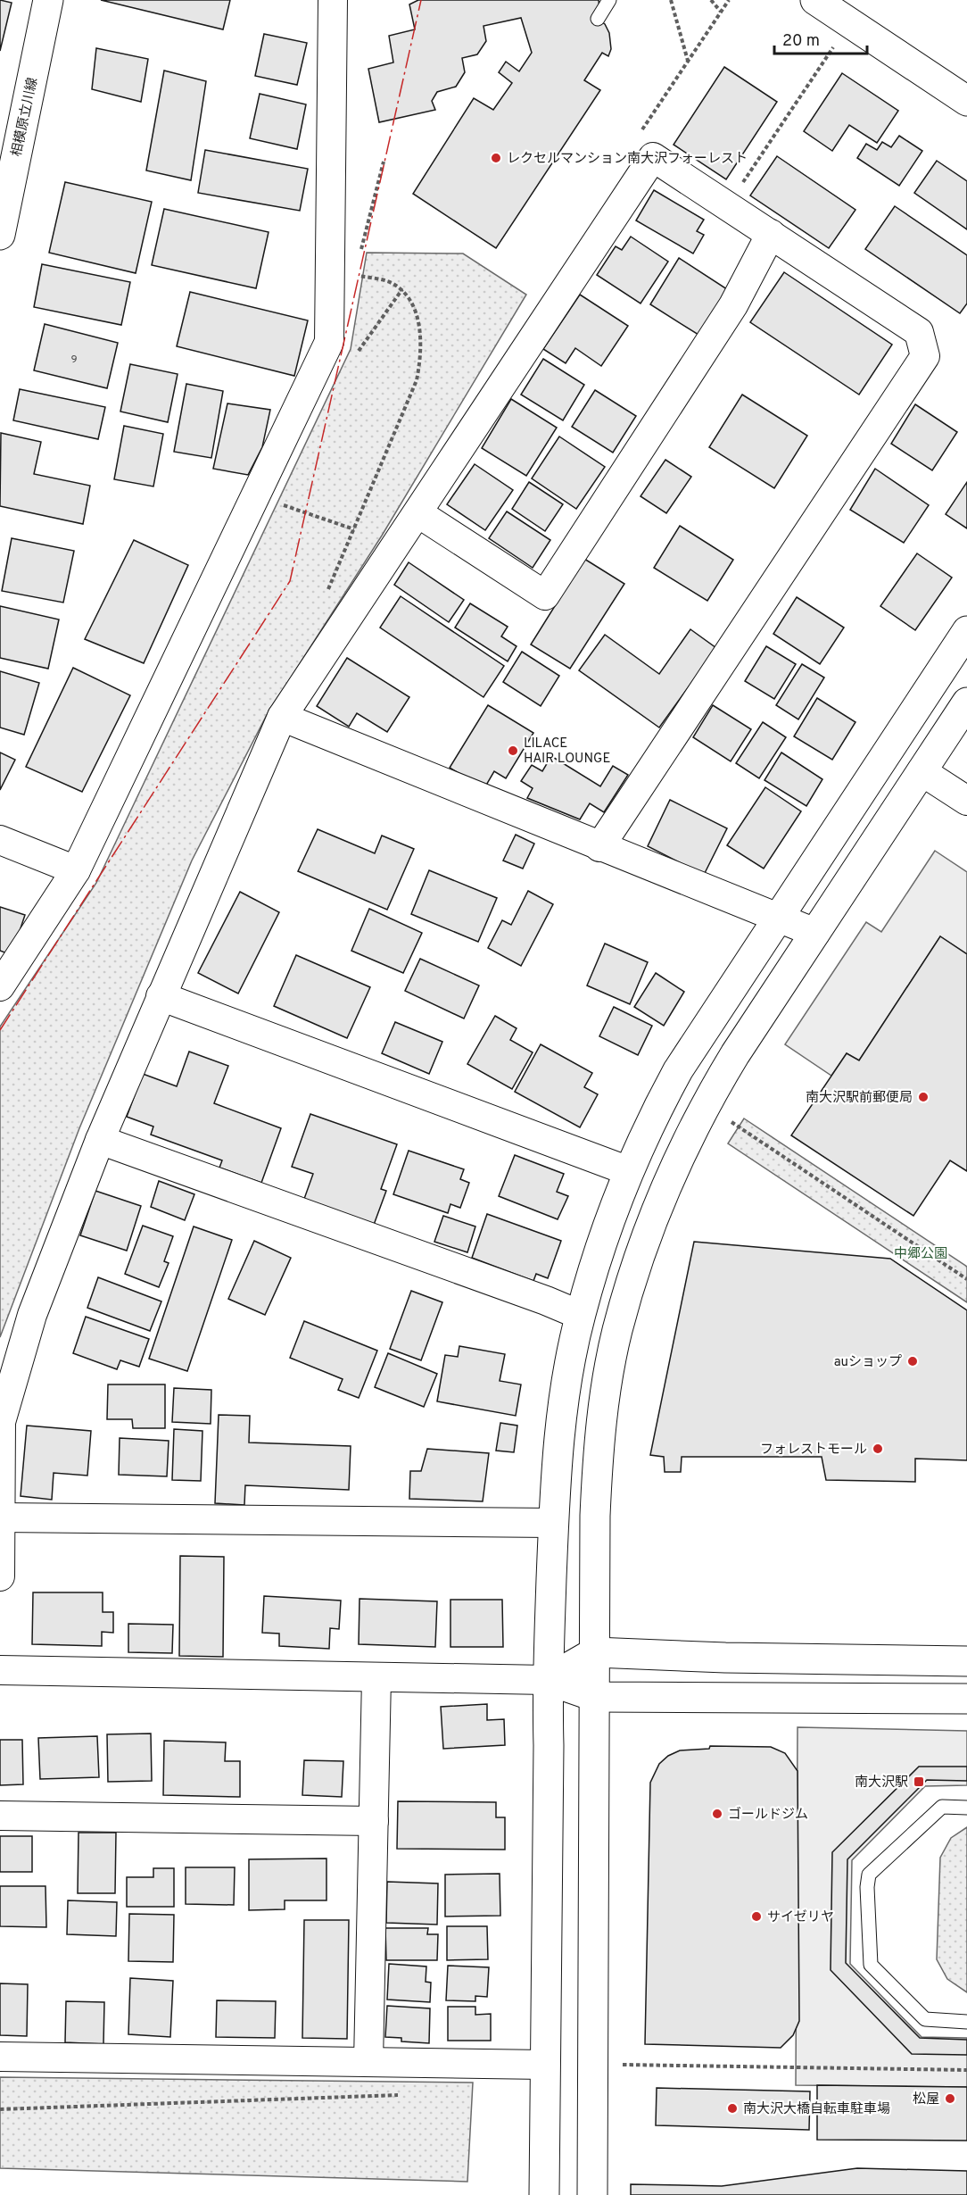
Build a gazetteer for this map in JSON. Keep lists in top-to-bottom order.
{
  "streets": {
    "street": ["相模原立川線"]
  },
  "parks": ["中郷公園"],
  "places": {
    "other": [
      "レクセルマンション南大沢フォーレスト",
      "LILACE HAIR LOUNGE",
      "南大沢駅前郵便局",
      "auショップ",
      "フォレストモール",
      "ゴールドジム",
      "サイゼリヤ",
      "松屋",
      "南大沢大橋自転車駐車場"
    ],
    "transit": ["南大沢駅"]
  },
  "house_numbers": ["9"],
  "scale_bar": "20 m"
}
